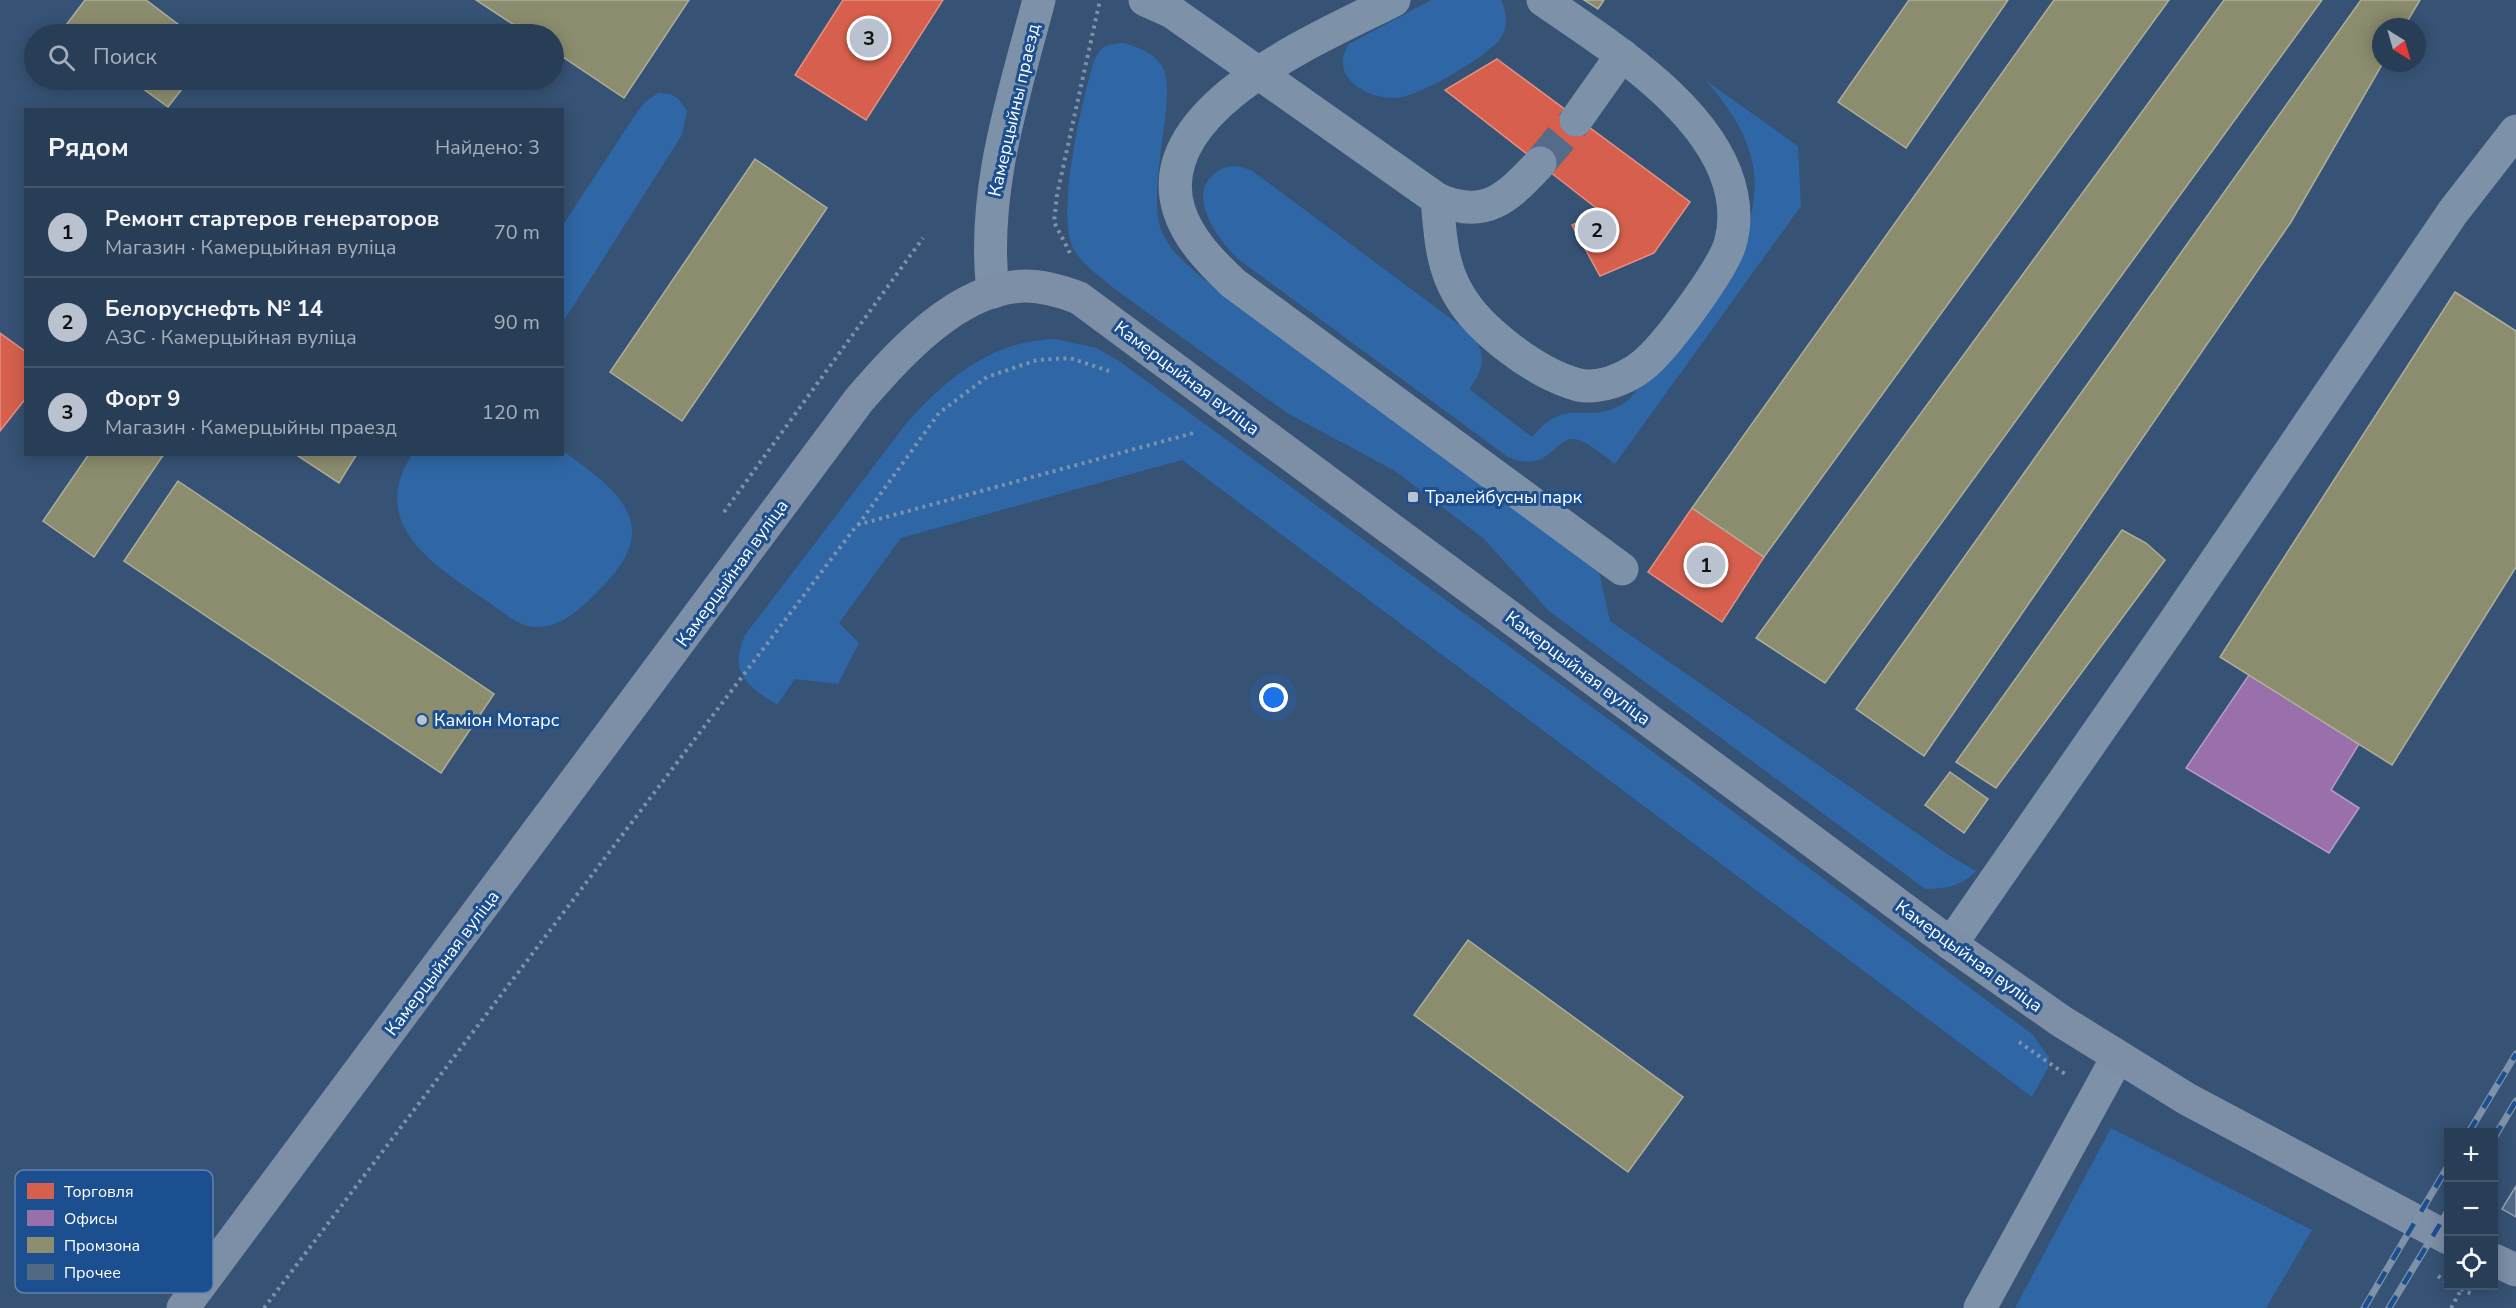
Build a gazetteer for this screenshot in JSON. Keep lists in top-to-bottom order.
{
  "streets": {
    "main road": ["Камерцыйная вуліца"],
    "street": ["Камерцыйны праезд"]
  },
  "crossings": [
    ["Камерцыйны праезд", "Камерцыйная вуліца"]
  ],
  "places": {
    "transit": ["Тралейбусны парк"],
    "other": ["Каміон Мотарс"]
  },
  "legend": [
    "Торговля",
    "Офисы",
    "Промзона",
    "Прочее"
  ],
  "north": "bottom right",
  "page": {
    "pins": ["3", "2", "1"],
    "search": "Поиск",
    "heading": ["Рядом", "Найдено: 3"],
    "list": [
      {
        "mark": "1",
        "name": "Ремонт стартеров генераторов",
        "note": "Магазин · Камерцыйная вуліца",
        "value": "70 m"
      },
      {
        "mark": "2",
        "name": "Белоруснефть № 14",
        "note": "АЗС · Камерцыйная вуліца",
        "value": "90 m"
      },
      {
        "mark": "3",
        "name": "Форт 9",
        "note": "Магазин · Камерцыйны праезд",
        "value": "120 m"
      }
    ],
    "map_buttons": ["+", "−"]
  }
}
